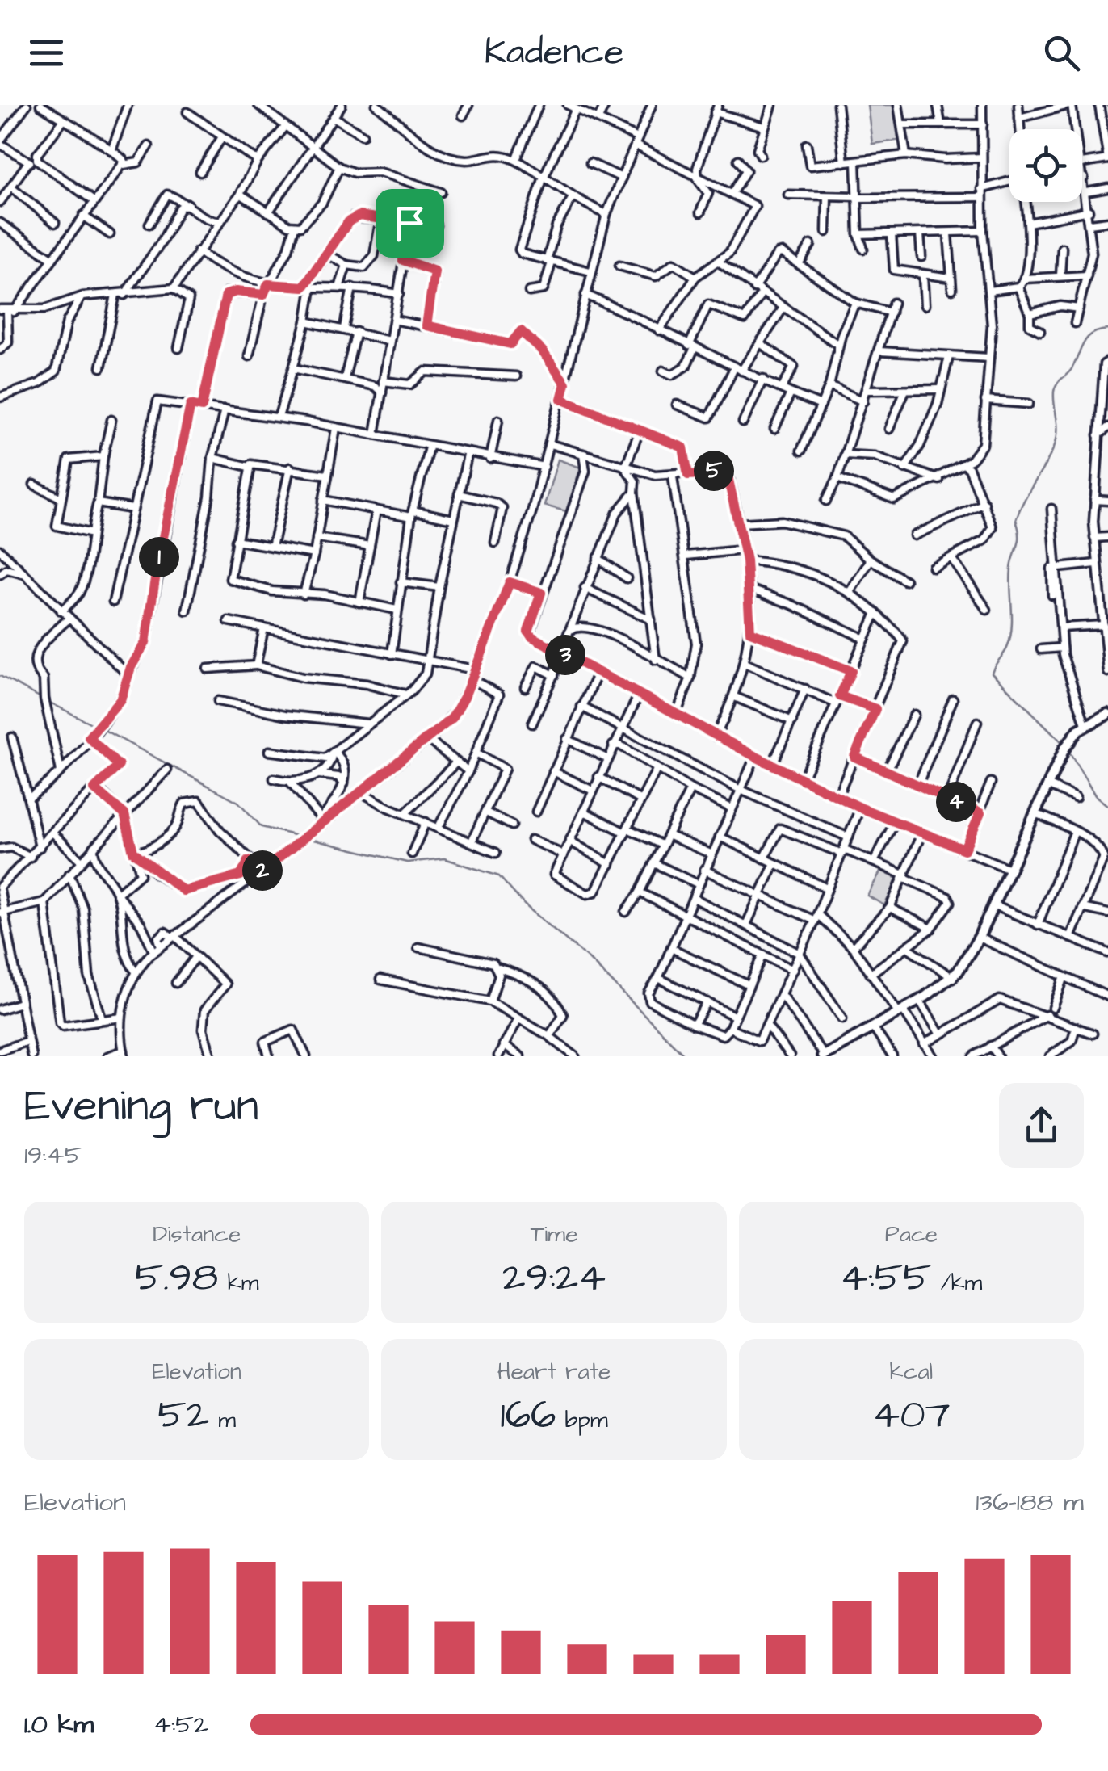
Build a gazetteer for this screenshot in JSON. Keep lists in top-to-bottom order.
{
  "page": {
    "header": "Kadence",
    "pins": [
      "5",
      "1",
      "3",
      "4",
      "2"
    ],
    "heading": ["Evening run", "19:45"],
    "stats": [
      ["Distance", "5.98 km"],
      ["Time", "29:24"],
      ["Pace", "4:55 /km"],
      ["Elevation", "52 m"],
      ["Heart rate", "166 bpm"],
      ["kcal", "407"]
    ],
    "chart": ["Elevation", "136–188 m"],
    "list": [
      {
        "name": "1.0 km",
        "note": "4:52"
      }
    ]
  }
}
